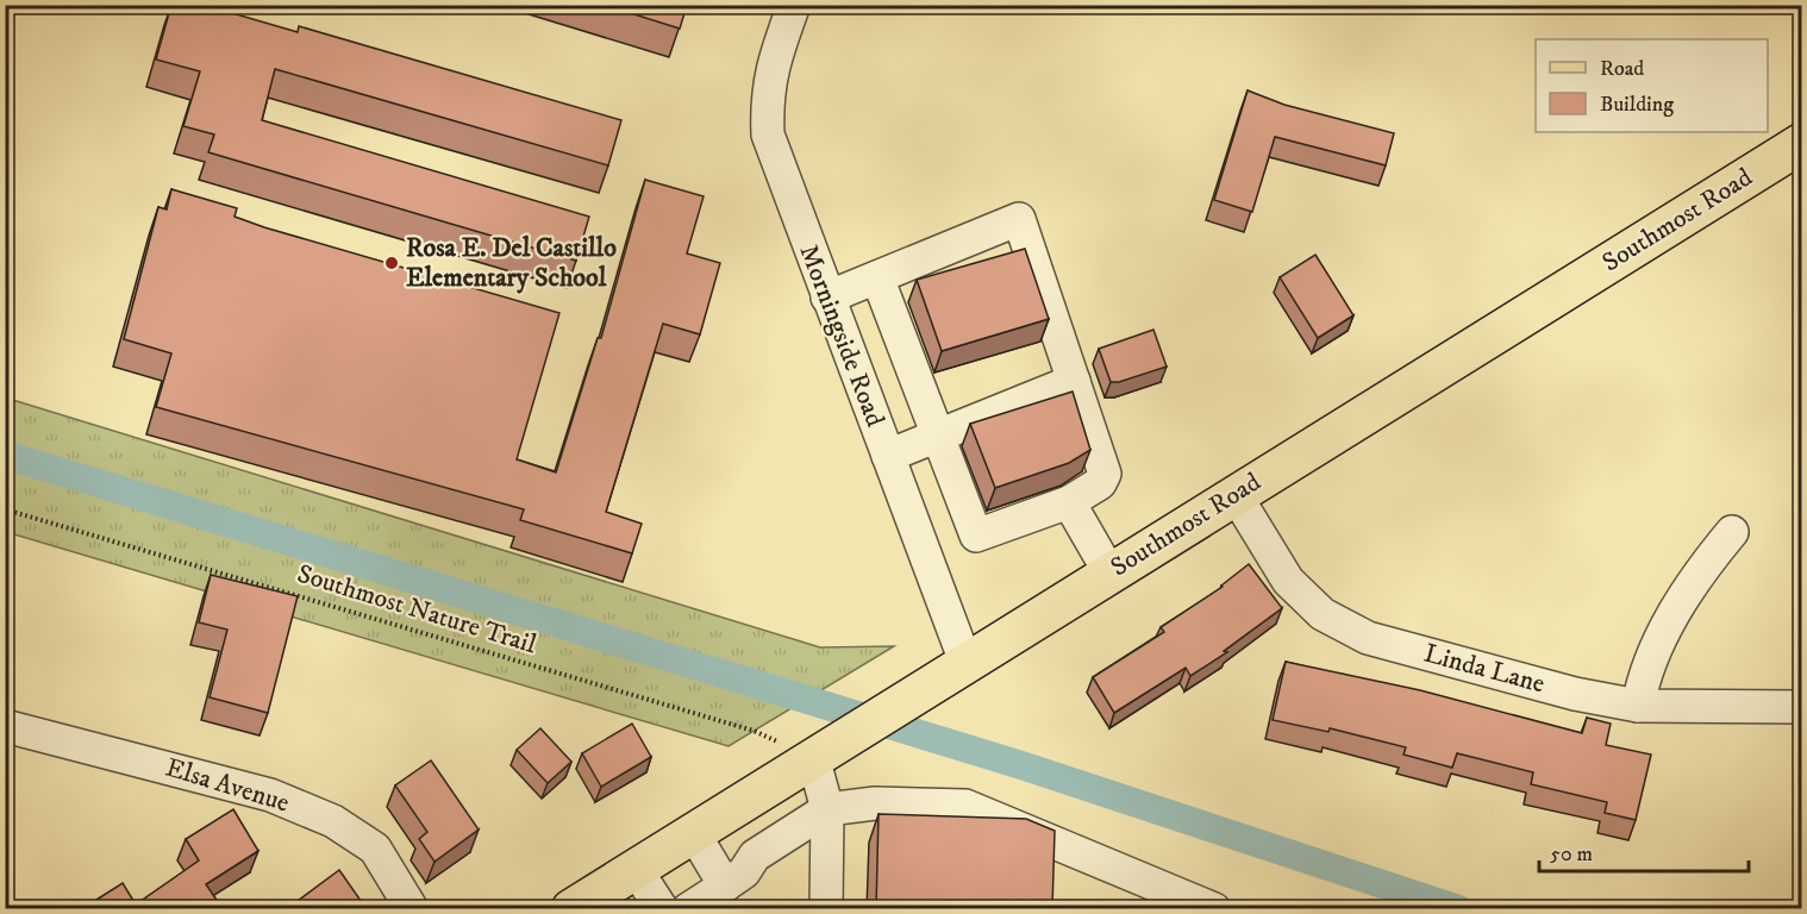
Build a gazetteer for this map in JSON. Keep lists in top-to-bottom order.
{
  "streets": {
    "main road": ["Southmost Road"],
    "street": ["Morningside Road", "Linda Lane", "Elsa Avenue"],
    "path": ["Southmost Nature Trail"]
  },
  "crossings": [
    ["Southmost Road", "Morningside Road"],
    ["Southmost Road", "Southmost Nature Trail"],
    ["Southmost Road", "Linda Lane"]
  ],
  "places": ["Rosa E. Del Castillo Elementary School"],
  "legend": ["Road", "Building"],
  "scale_bar": "50 m"
}
